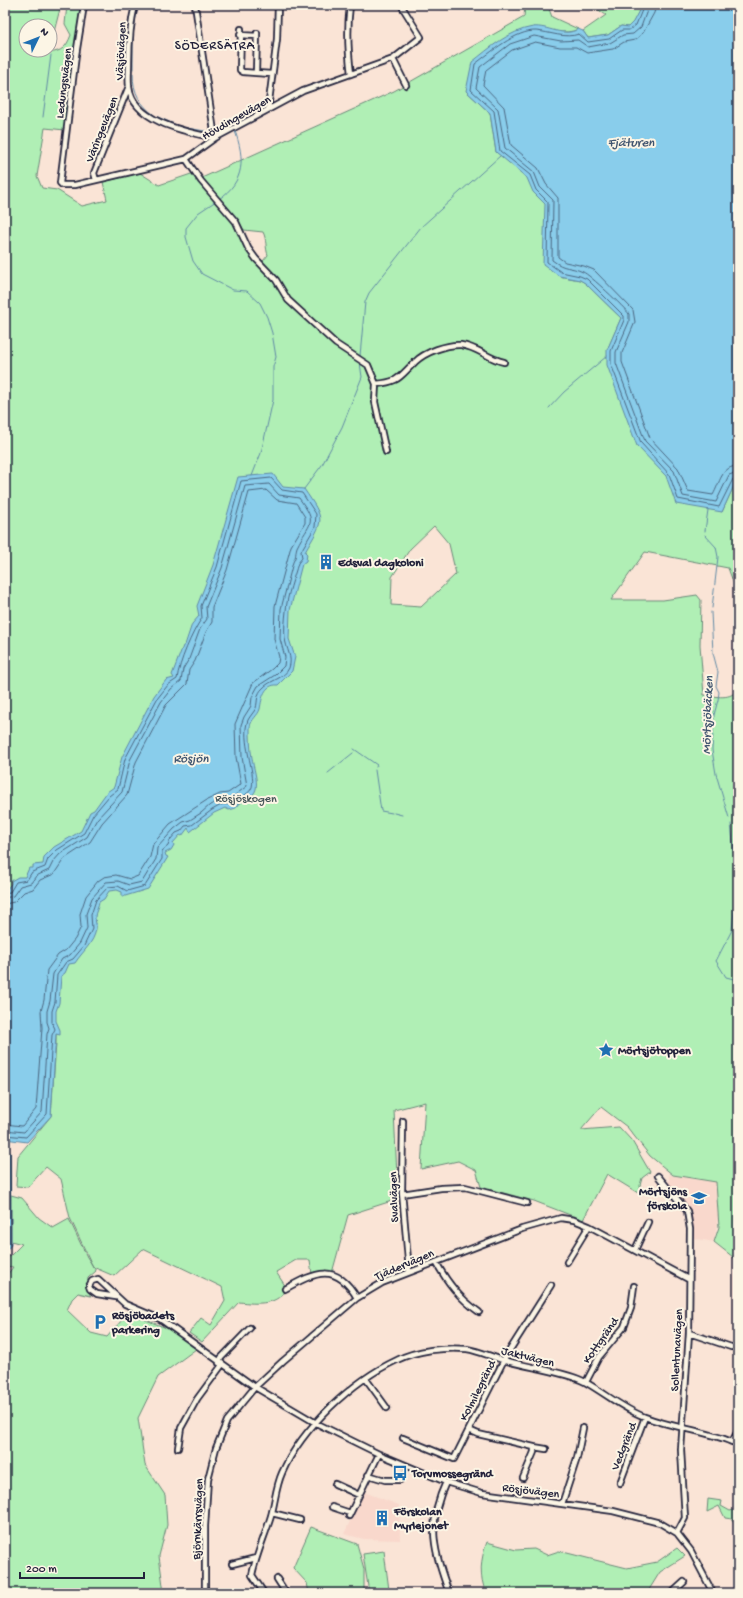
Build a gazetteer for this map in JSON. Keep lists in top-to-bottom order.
{
  "streets": {
    "street": [
      "Väsjövägen",
      "Ledungsvägen",
      "Hövdingevägen",
      "Väringevägen",
      "Svalvägen",
      "Tjädervägen",
      "Kottgränd",
      "Sollentunavägen",
      "Jaktvägen",
      "Kolmilegränd",
      "Vedgränd",
      "Rösjövägen",
      "Björnkärrsvägen"
    ]
  },
  "crossings": [
    ["Väsjövägen", "Hövdingevägen"],
    ["Väsjövägen", "Väringevägen"],
    ["Ledungsvägen", "Hövdingevägen"],
    ["Hövdingevägen", "Väringevägen"],
    ["Svalvägen", "Tjädervägen"],
    ["Tjädervägen", "Sollentunavägen"],
    ["Tjädervägen", "Rösjövägen"],
    ["Tjädervägen", "Björnkärrsvägen"],
    ["Kottgränd", "Jaktvägen"],
    ["Sollentunavägen", "Jaktvägen"],
    ["Sollentunavägen", "Rösjövägen"],
    ["Jaktvägen", "Kolmilegränd"],
    ["Jaktvägen", "Vedgränd"],
    ["Jaktvägen", "Rösjövägen"],
    ["Rösjövägen", "Björnkärrsvägen"]
  ],
  "districts": ["SÖDERSÄTRA"],
  "water": ["Fjäturen", "Mörtsjöbäcken", "Rösjön"],
  "parks": ["Rösjöskogen"],
  "places": {
    "building": ["Edsval dagkoloni", "Förskolan Myrlejonet"],
    "place": ["Mörtsjötoppen"],
    "school or university": ["Mörtsjöns förskola"],
    "parking": ["Rösjöbadets parkering"],
    "bus stop": ["Torvmossegränd"]
  },
  "scale_bar": "200 m",
  "north": "top right"
}
